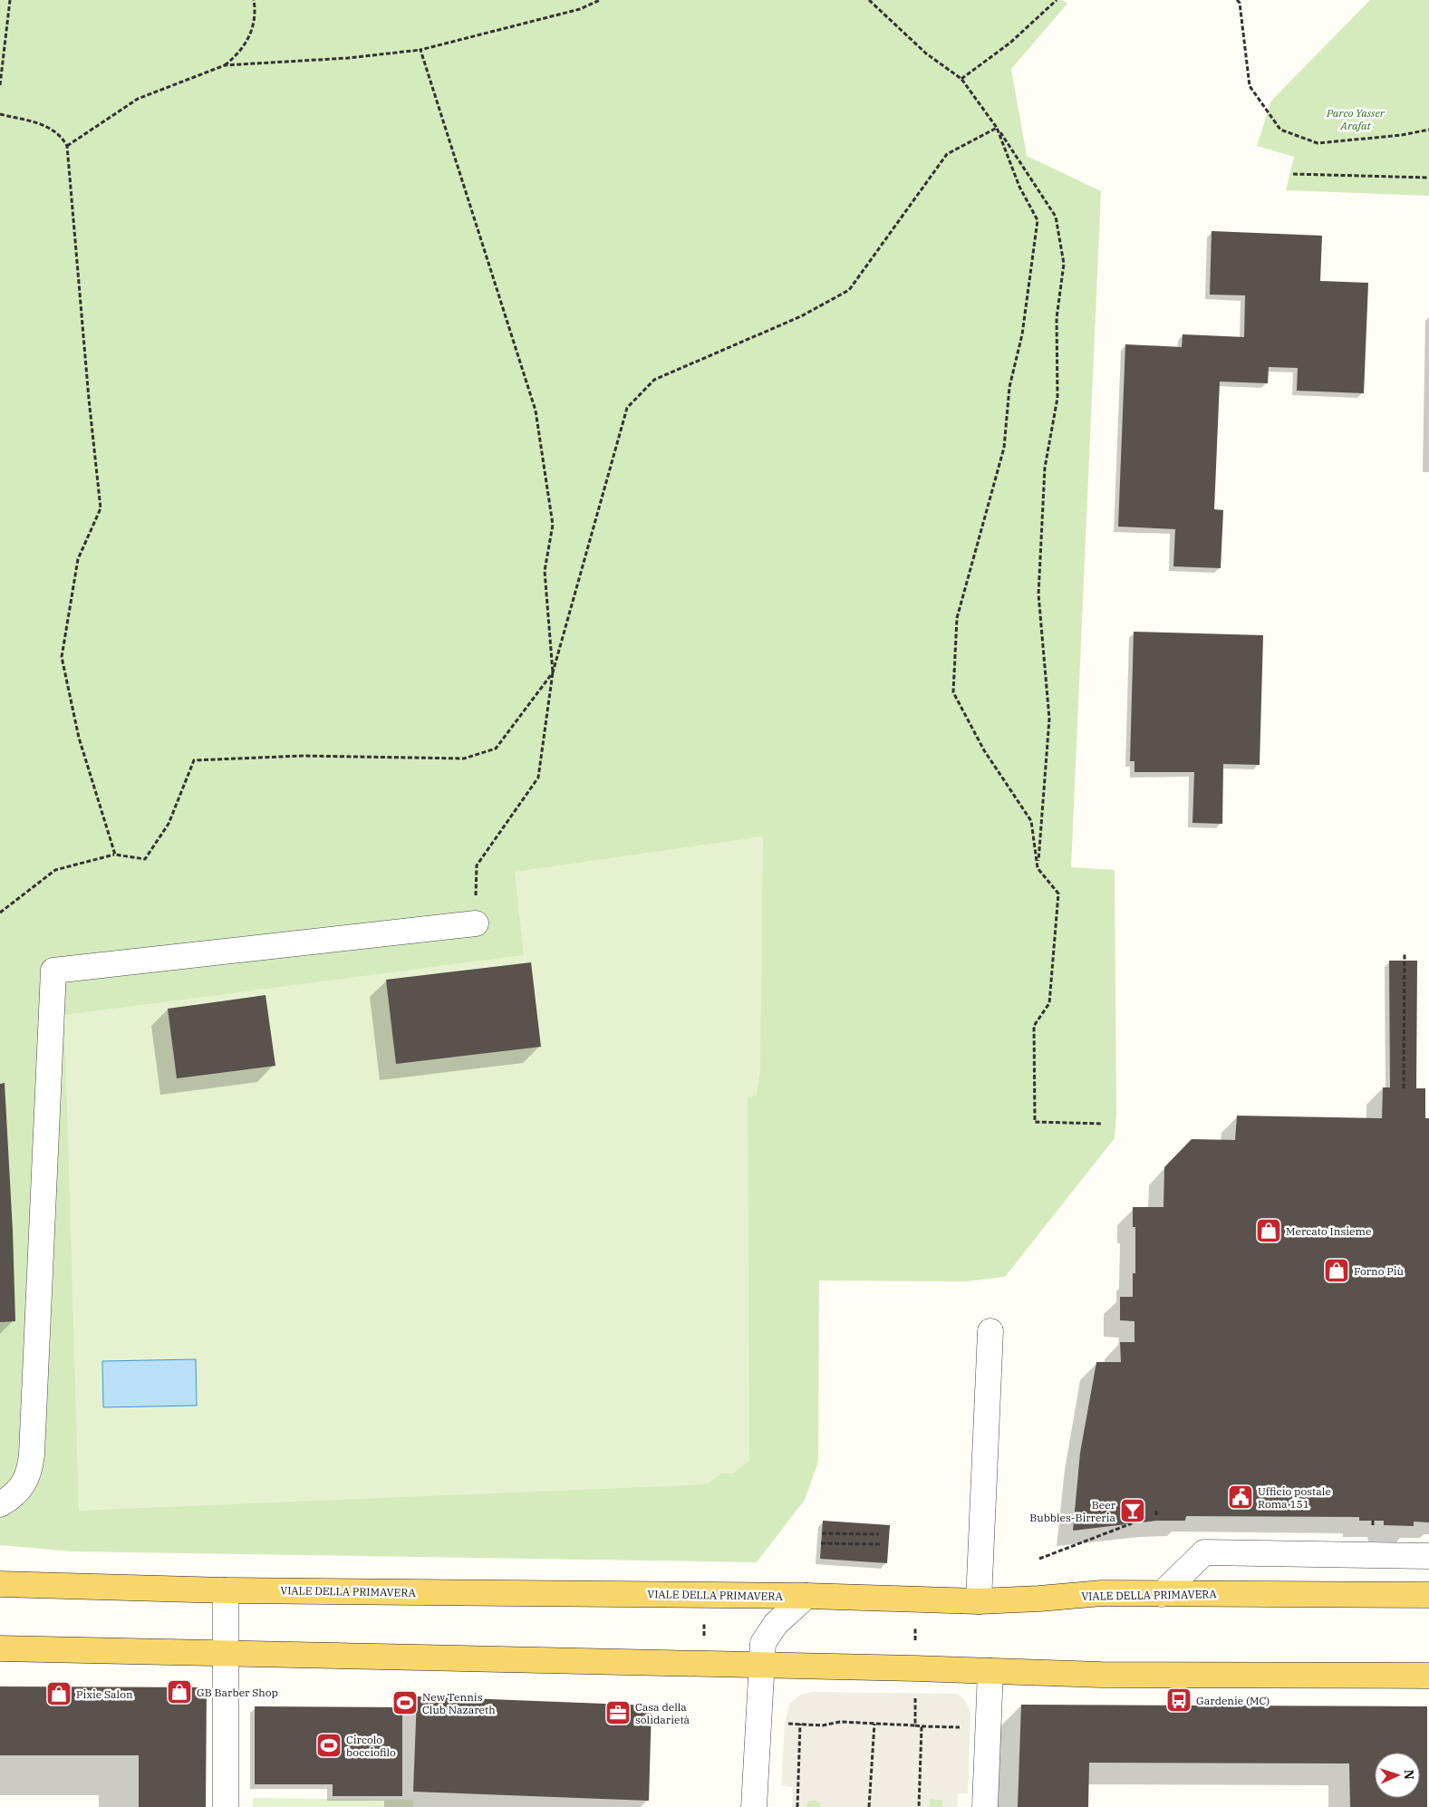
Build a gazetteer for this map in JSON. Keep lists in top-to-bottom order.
{
  "streets": {
    "main road": ["VIALE DELLA PRIMAVERA"]
  },
  "parks": ["Parco Yasser Arafat"],
  "places": {
    "shop": [
      "Mercato Insieme",
      "Forno Più",
      "GB Barber Shop",
      "Pixie Salon"
    ],
    "public building": ["Ufficio postale Roma 151"],
    "bar": ["Beer Bubbles-Birreria"],
    "bus stop": ["Gardenie (MC)"],
    "sports": ["New Tennis Club Nazareth", "Circolo bocciofilo"],
    "office": ["Casa della solidarietà"]
  },
  "north": "right"
}
